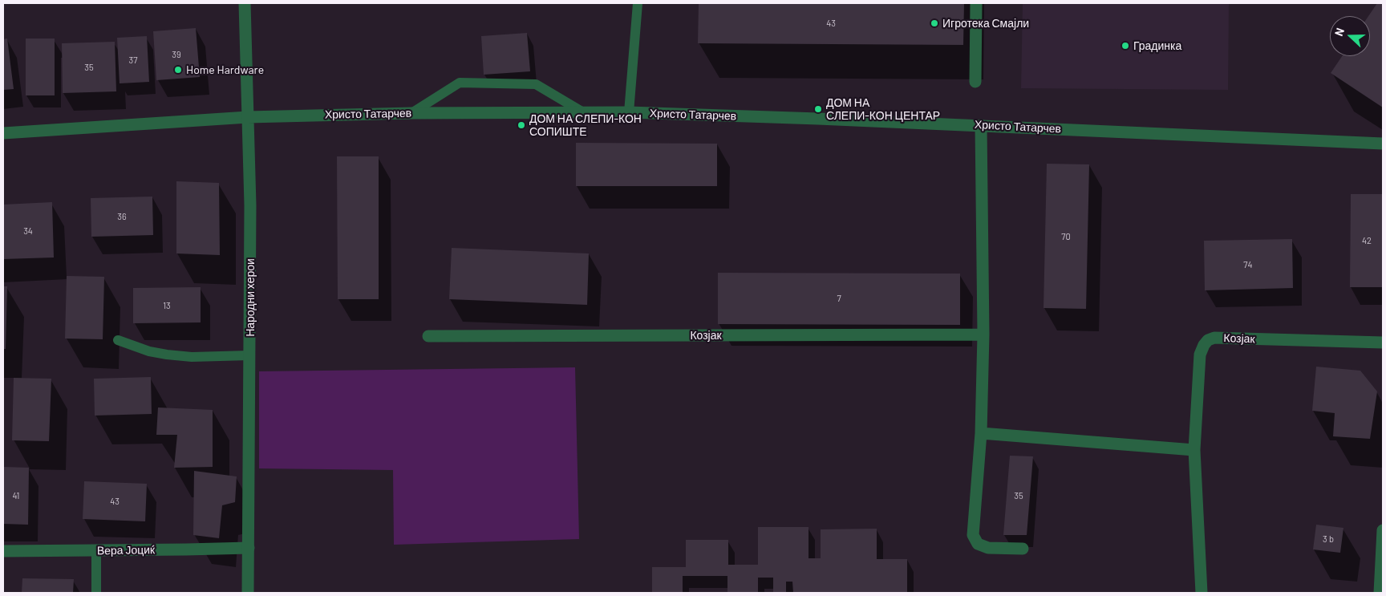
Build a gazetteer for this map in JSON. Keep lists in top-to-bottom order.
{
  "streets": {
    "street": [
      "Христо Татарчев",
      "Народни херои",
      "Козјак",
      "Вера Јоциќ"
    ]
  },
  "crossings": [
    ["Христо Татарчев", "Народни херои"],
    ["Народни херои", "Вера Јоциќ"]
  ],
  "places": [
    "Игротека Смајли",
    "Градинка",
    "Home Hardware",
    "ДОМ НА СЛЕПИ-КОН ЦЕНТАР",
    "ДОМ НА СЛЕПИ-КОН СОПИШТЕ"
  ],
  "house_numbers": [
    "43",
    "39",
    "37",
    "35",
    "36",
    "34",
    "70",
    "42",
    "74",
    "7",
    "13",
    "41",
    "35",
    "43",
    "3 b"
  ],
  "north": "left"
}
